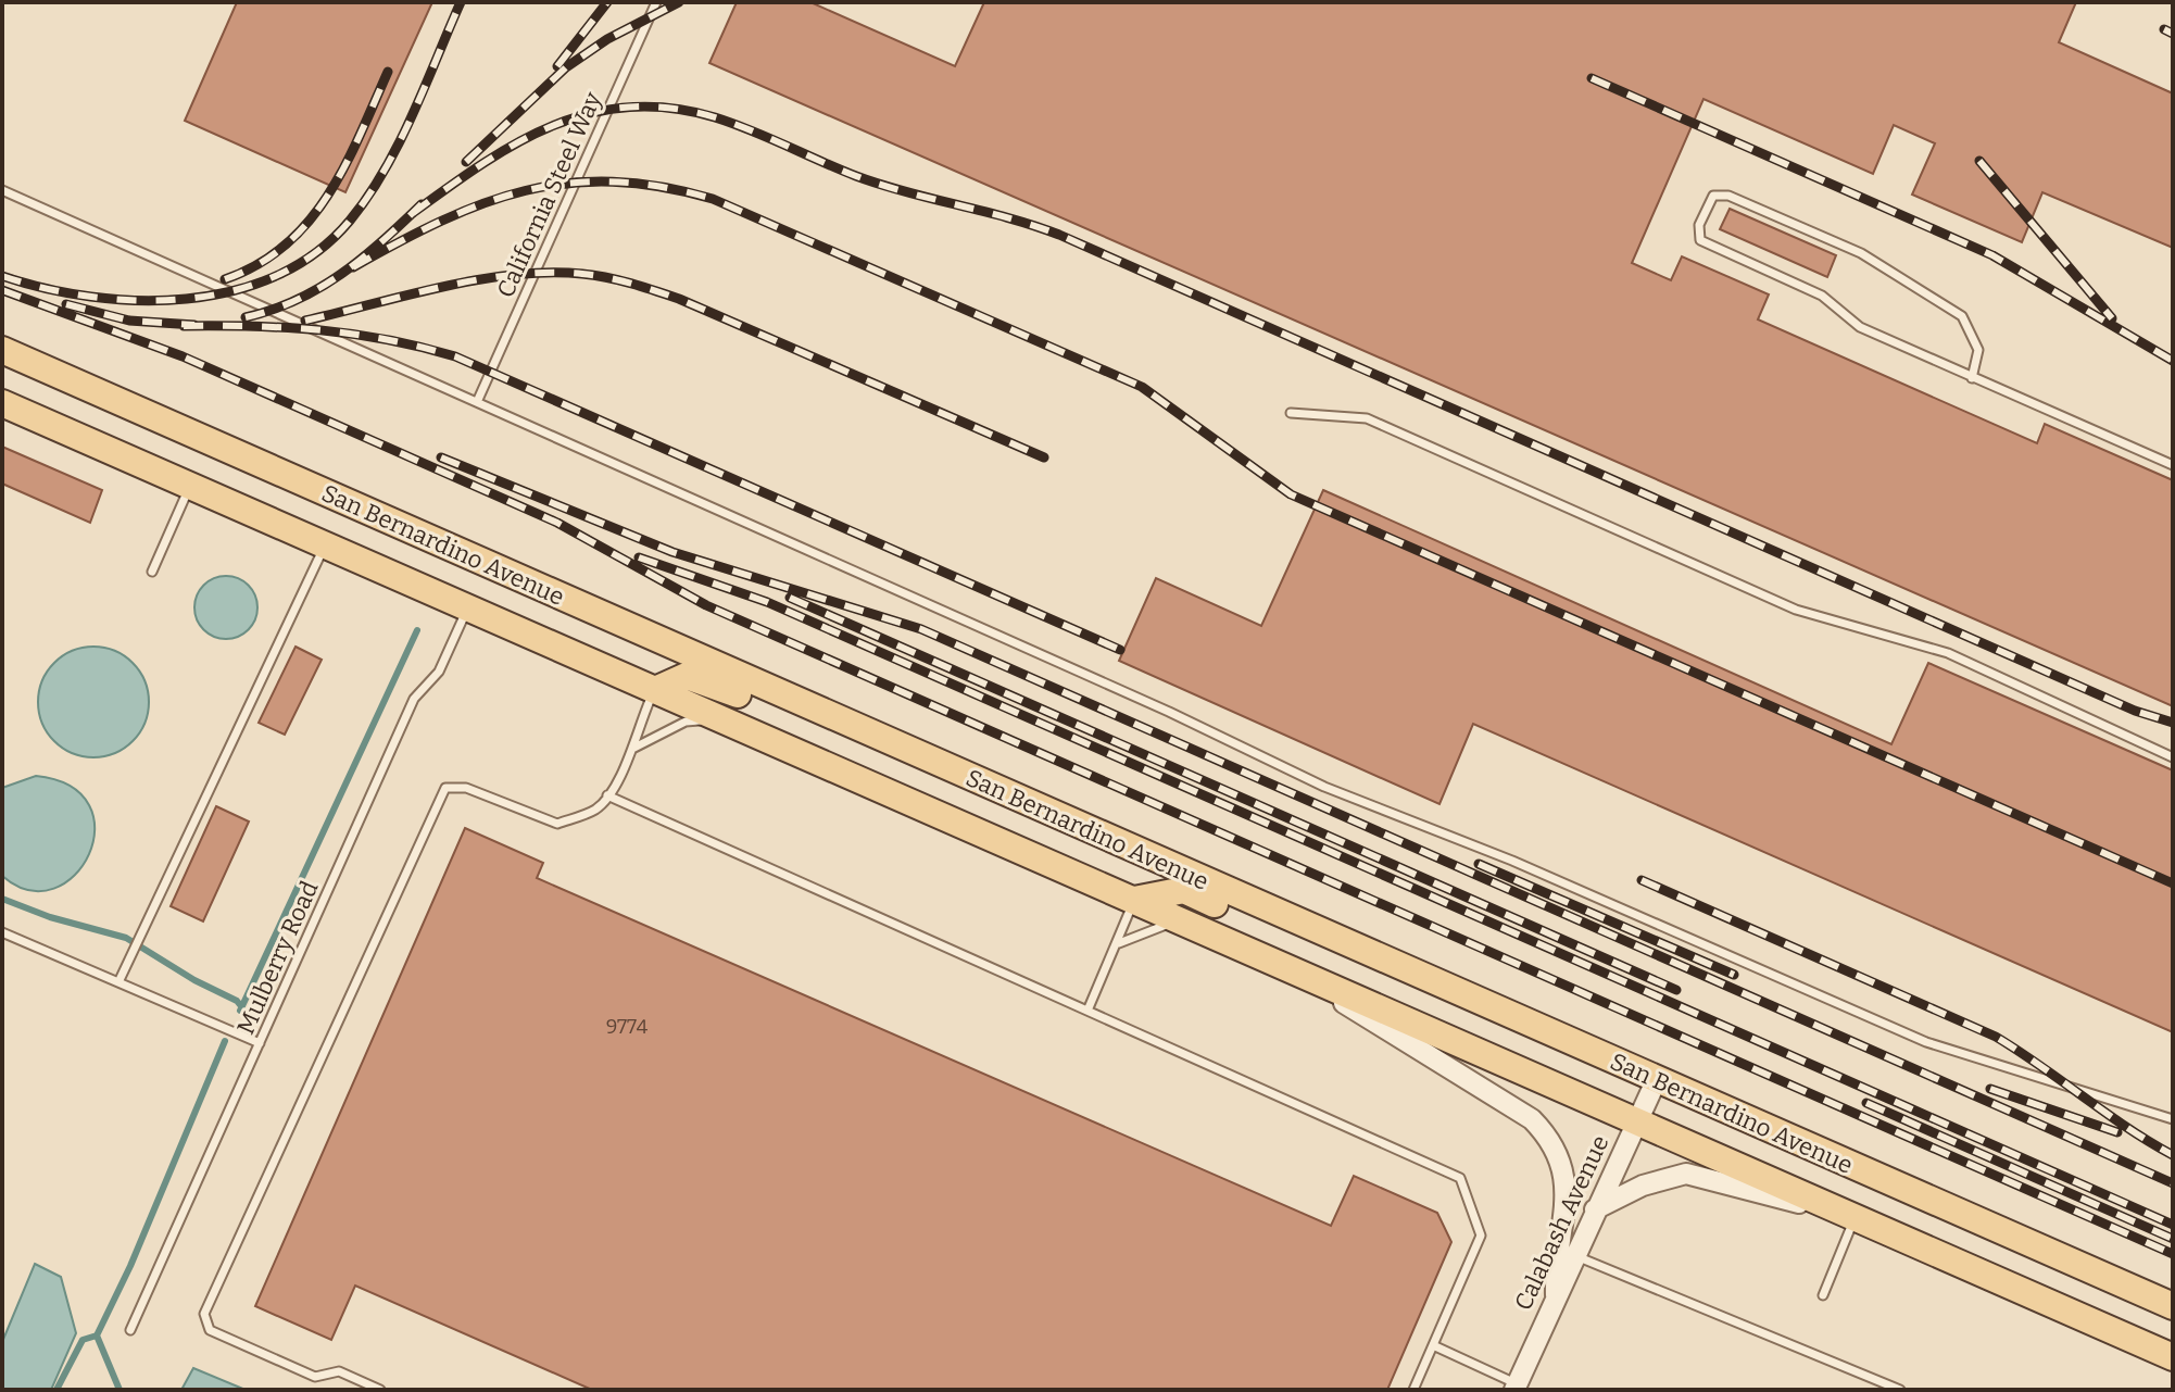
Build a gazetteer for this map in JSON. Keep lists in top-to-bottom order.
{
  "streets": {
    "main road": ["San Bernardino Avenue"],
    "street": ["Calabash Avenue"],
    "lane": ["California Steel Way", "Mulberry Road"]
  },
  "crossings": [
    ["San Bernardino Avenue", "Mulberry Road"],
    ["San Bernardino Avenue", "Calabash Avenue"]
  ],
  "house_numbers": ["9774"]
}
